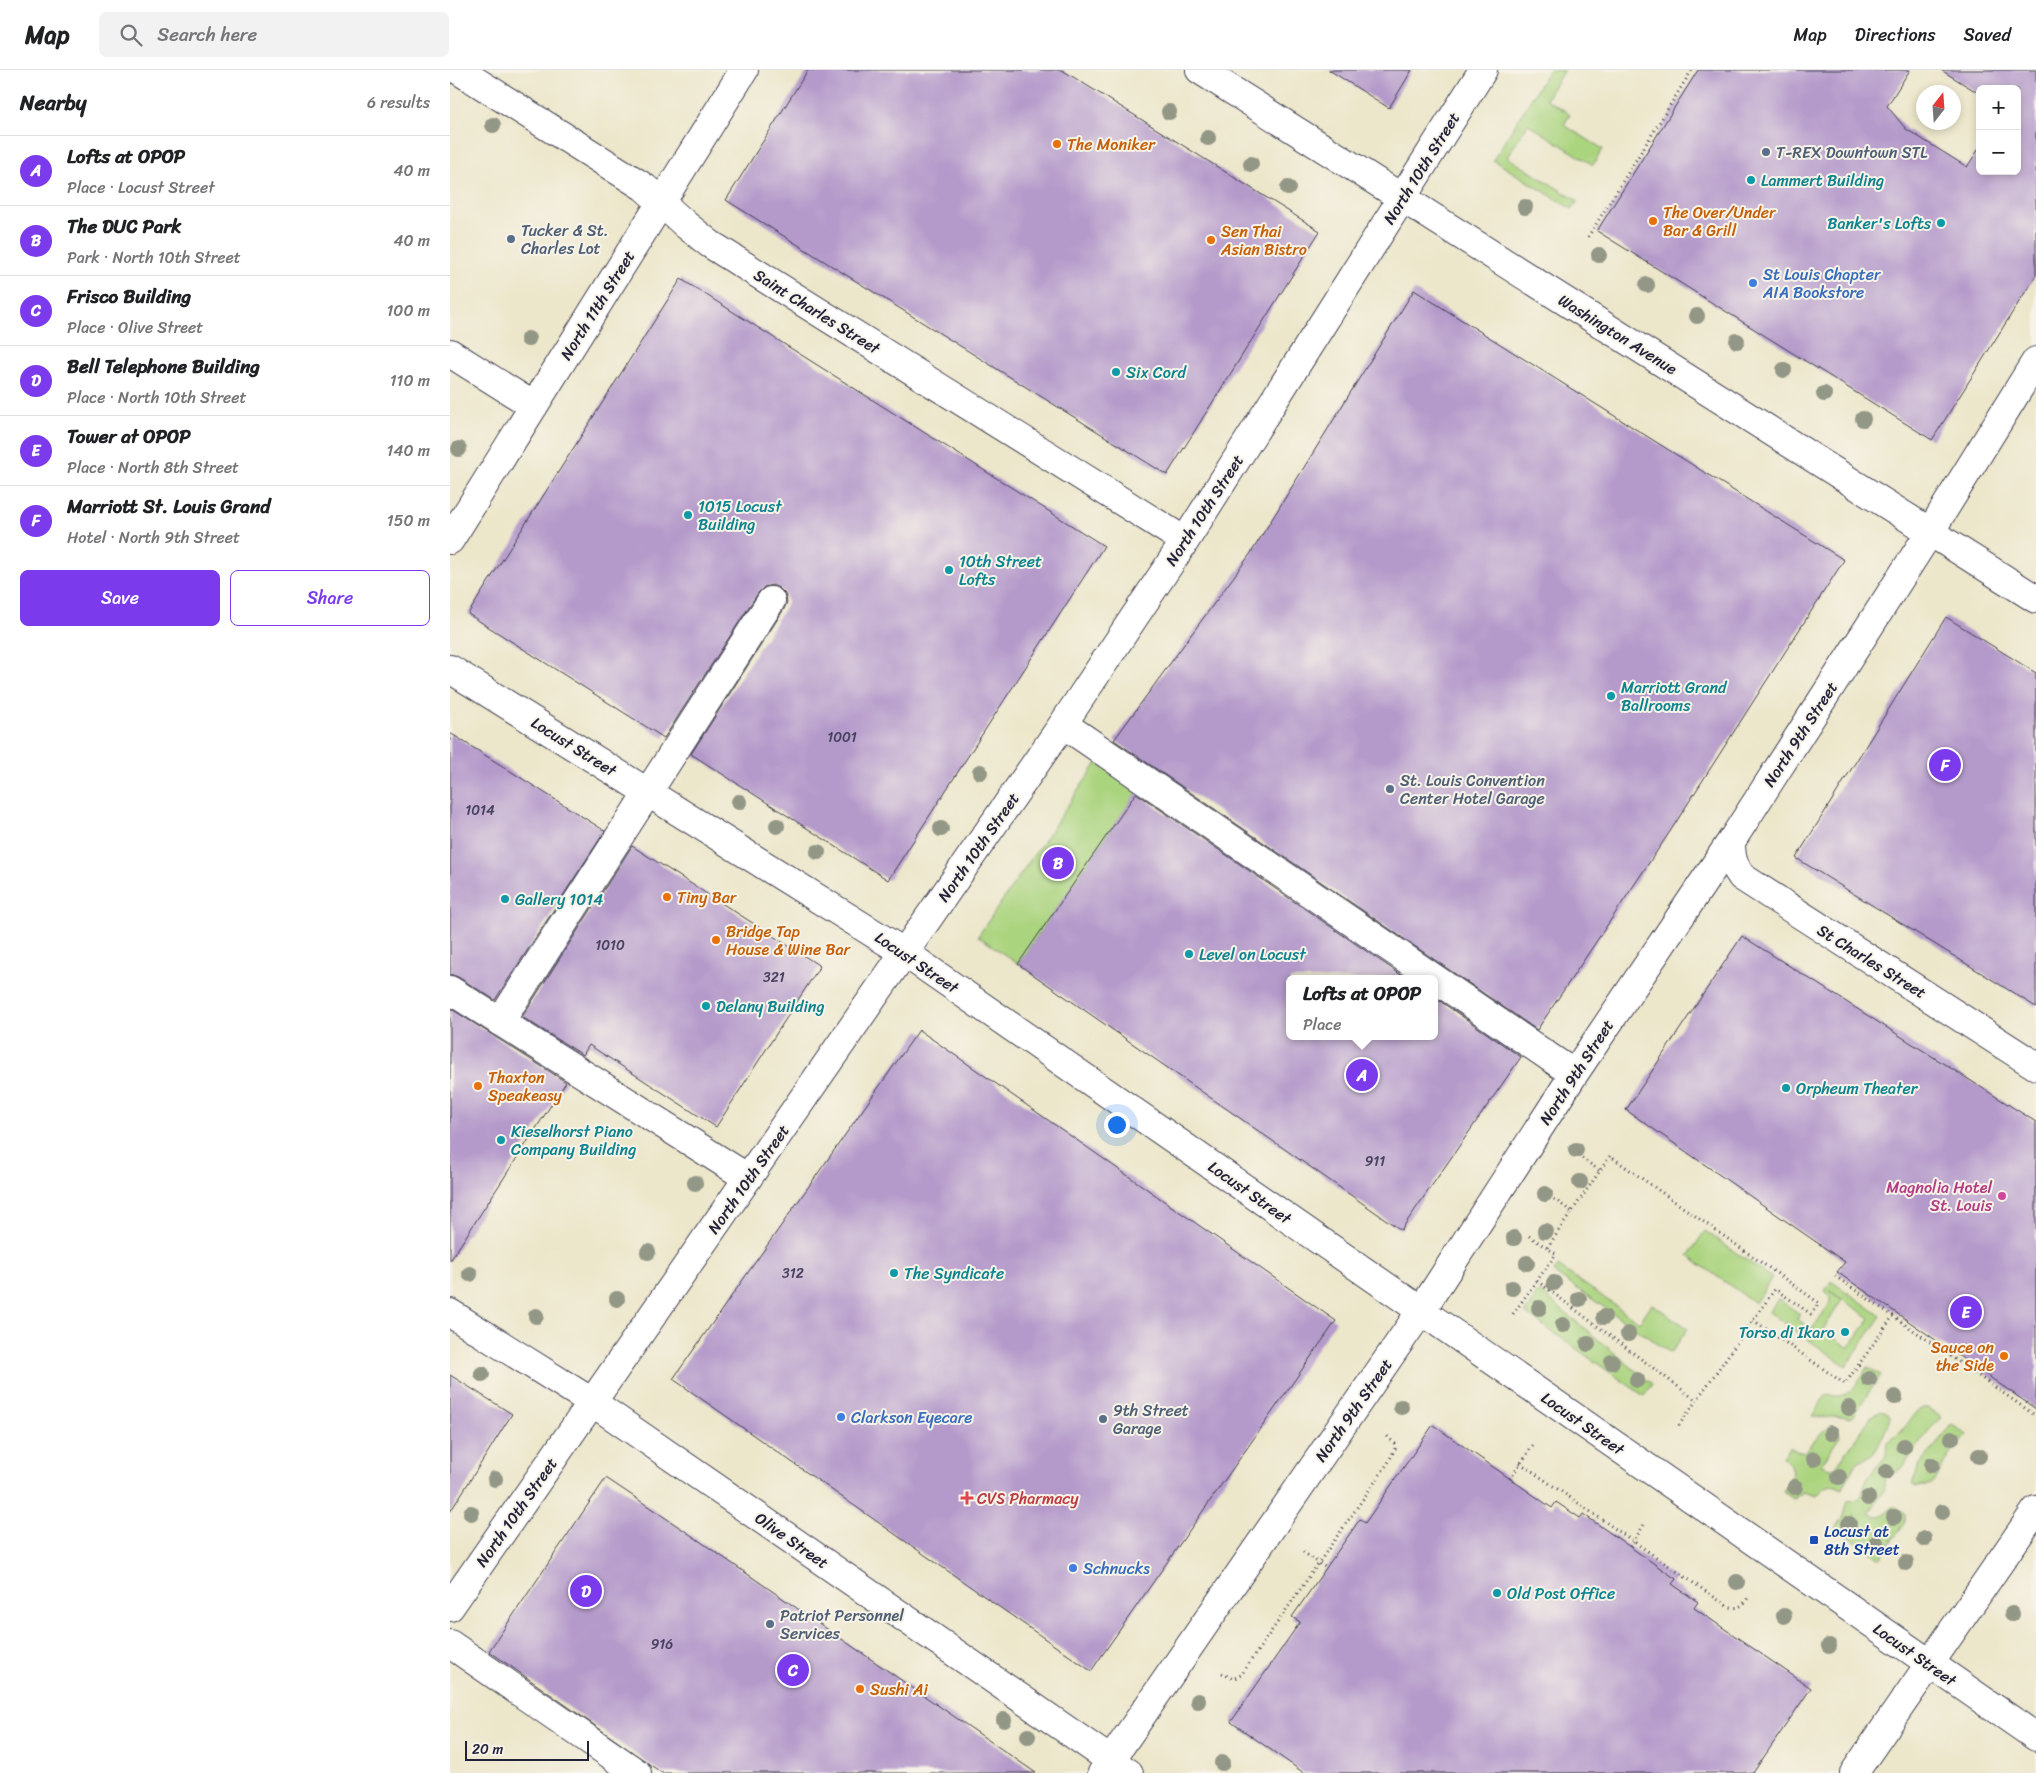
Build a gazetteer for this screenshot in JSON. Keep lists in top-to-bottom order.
{
  "streets": {
    "street": [
      "North 10th Street",
      "North 11th Street",
      "Saint Charles Street",
      "Washington Avenue",
      "North 9th Street",
      "Locust Street",
      "St Charles Street",
      "Olive Street"
    ]
  },
  "crossings": [
    ["North 10th Street", "Saint Charles Street"],
    ["North 10th Street", "Washington Avenue"],
    ["North 10th Street", "Locust Street"],
    ["North 10th Street", "Olive Street"],
    ["North 11th Street", "Saint Charles Street"],
    ["Washington Avenue", "North 9th Street"],
    ["North 9th Street", "Locust Street"],
    ["North 9th Street", "St Charles Street"],
    ["North 9th Street", "Olive Street"]
  ],
  "places": {
    "other": [
      "The Moniker",
      "T-REX Downtown STL",
      "Lammert Building",
      "The Over/Under Bar & Grill",
      "Banker's Lofts",
      "Tucker & St. Charles Lot",
      "Sen Thai Asian Bistro",
      "St Louis Chapter AIA Bookstore",
      "Six Cord",
      "1015 Locust Building",
      "10th Street Lofts",
      "Marriott Grand Ballrooms",
      "St. Louis Convention Center Hotel Garage",
      "Tiny Bar",
      "Gallery 1014",
      "Bridge Tap House & Wine Bar",
      "Level on Locust",
      "Delany Building",
      "Thaxton Speakeasy",
      "Orpheum Theater",
      "Kieselhorst Piano Company Building",
      "Magnolia Hotel St. Louis",
      "The Syndicate",
      "Torso di Ikaro",
      "Sauce on the Side",
      "Clarkson Eyecare",
      "9th Street Garage",
      "Schnucks",
      "Old Post Office",
      "Patriot Personnel Services",
      "Sushi Ai"
    ],
    "health": ["CVS Pharmacy"],
    "transit": ["Locust at 8th Street"]
  },
  "house_numbers": [
    "1001",
    "1014",
    "1010",
    "321",
    "911",
    "312",
    "916"
  ],
  "scale_bar": "20 m",
  "north": "top",
  "page": {
    "header": "Map",
    "search": "Search here",
    "nav": ["Map", "Directions", "Saved"],
    "heading": ["Nearby", "6 results"],
    "map_buttons": ["+", "−"],
    "list": [
      {
        "mark": "A",
        "name": "Lofts at OPOP",
        "note": "Place · Locust Street",
        "value": "40 m"
      },
      {
        "mark": "B",
        "name": "The DUC Park",
        "note": "Park · North 10th Street",
        "value": "40 m"
      },
      {
        "mark": "C",
        "name": "Frisco Building",
        "note": "Place · Olive Street",
        "value": "100 m"
      },
      {
        "mark": "D",
        "name": "Bell Telephone Building",
        "note": "Place · North 10th Street",
        "value": "110 m"
      },
      {
        "mark": "E",
        "name": "Tower at OPOP",
        "note": "Place · North 8th Street",
        "value": "140 m"
      },
      {
        "mark": "F",
        "name": "Marriott St. Louis Grand",
        "note": "Hotel · North 9th Street",
        "value": "150 m"
      }
    ],
    "buttons": ["Save", "Share"],
    "pins": [
      "F",
      "B",
      "A",
      "E",
      "D",
      "C"
    ],
    "popup": ["Lofts at OPOP", "Place"],
    "scale": "20 m"
  }
}
